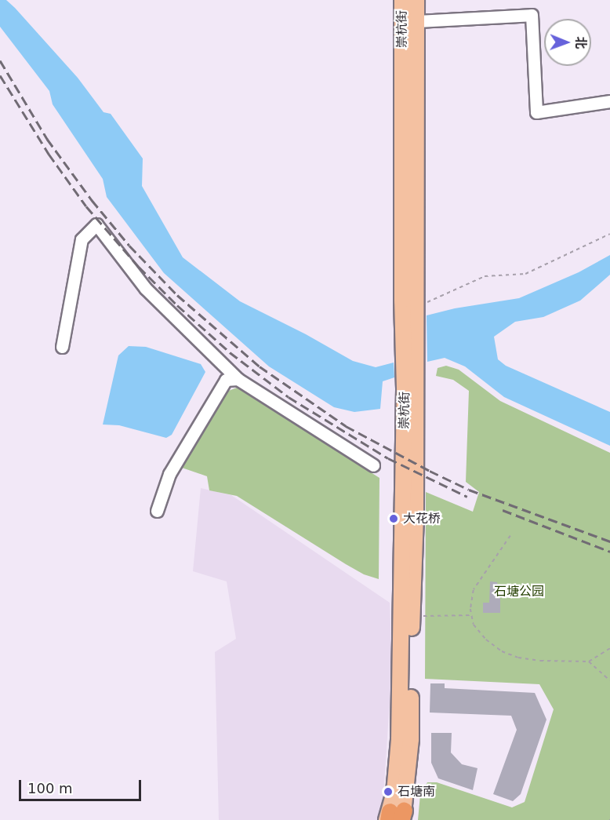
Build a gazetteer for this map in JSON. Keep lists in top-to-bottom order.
{
  "streets": {
    "main road": ["崇杭街"]
  },
  "parks": ["石塘公园"],
  "places": ["大花桥", "石塘南"],
  "scale_bar": "100 m",
  "north": "right"
}
